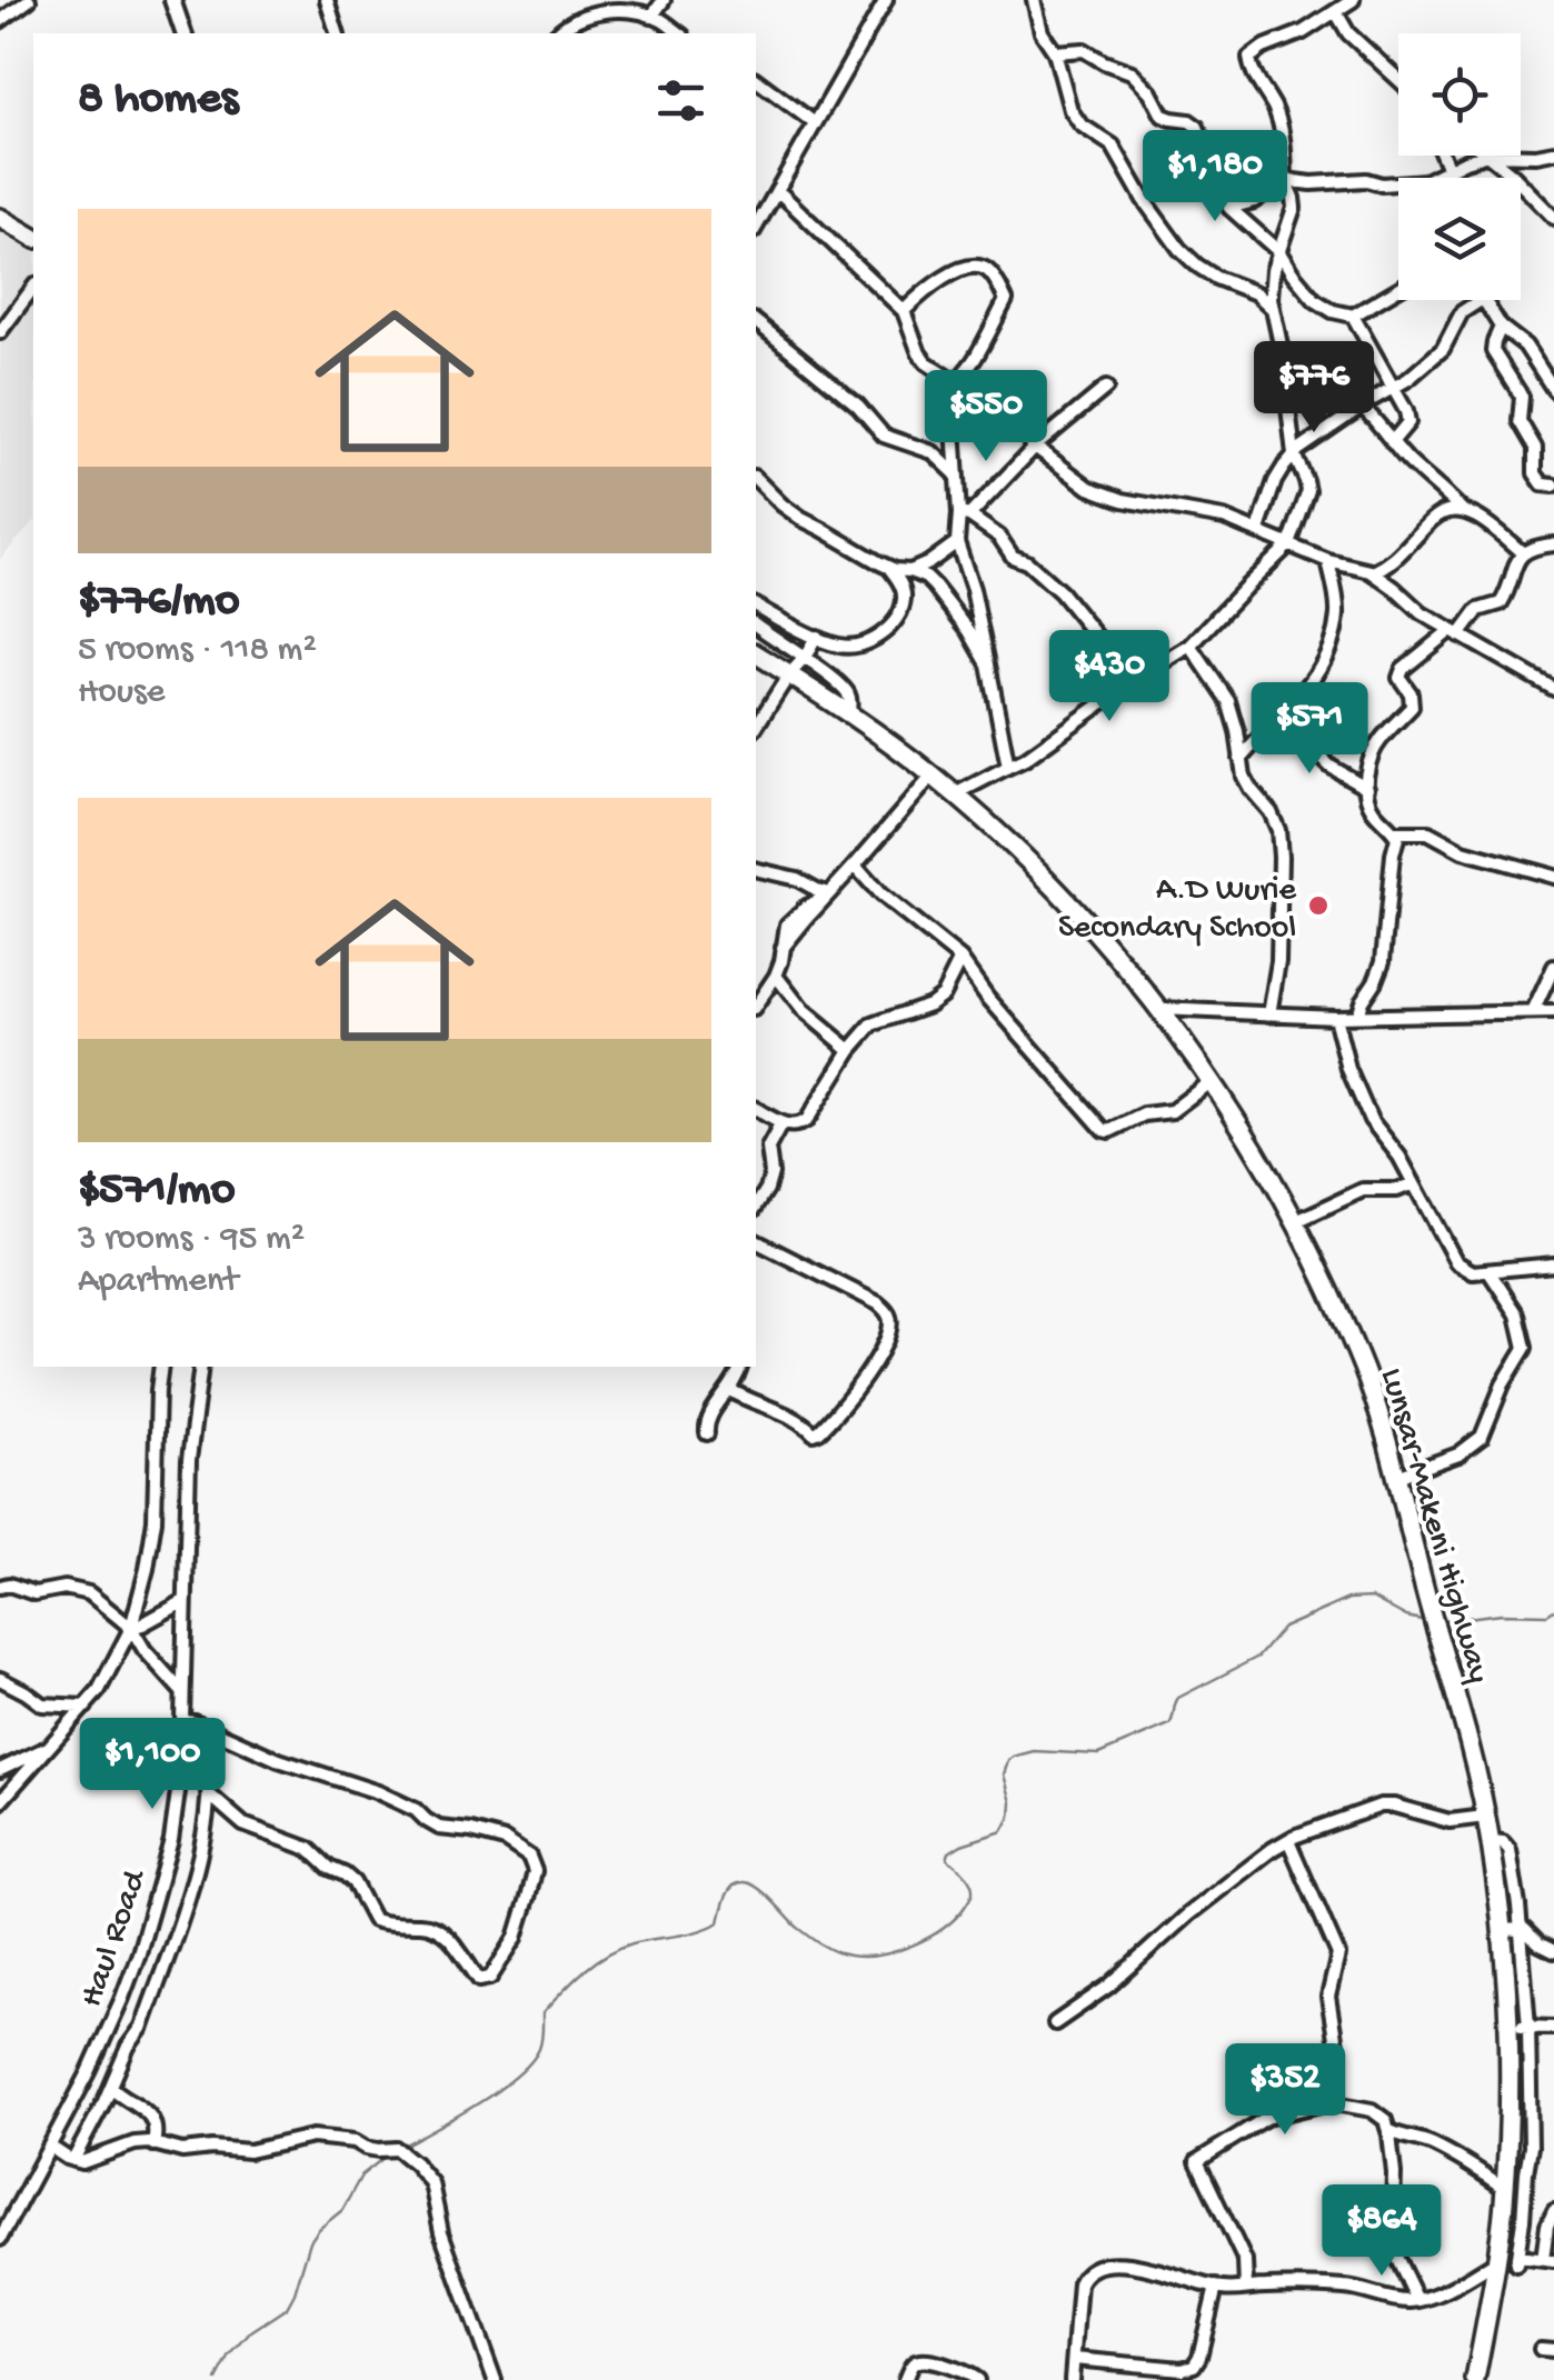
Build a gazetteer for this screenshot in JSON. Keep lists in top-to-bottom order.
{
  "streets": {
    "main road": ["Lunsar-Makeni Highway"],
    "street": ["Haul Road"]
  },
  "places": ["A.D Wurie Secondary School"],
  "page": {
    "heading": "8 homes",
    "price": [
      "$1,180",
      "$776",
      "$550",
      "$430",
      "$571",
      "$1,100",
      "$352",
      "$864"
    ],
    "list": [
      {
        "name": "$776/mo",
        "note": "5 rooms · 118 m² · House"
      },
      {
        "name": "$571/mo",
        "note": "3 rooms · 95 m² · Apartment"
      }
    ]
  }
}
